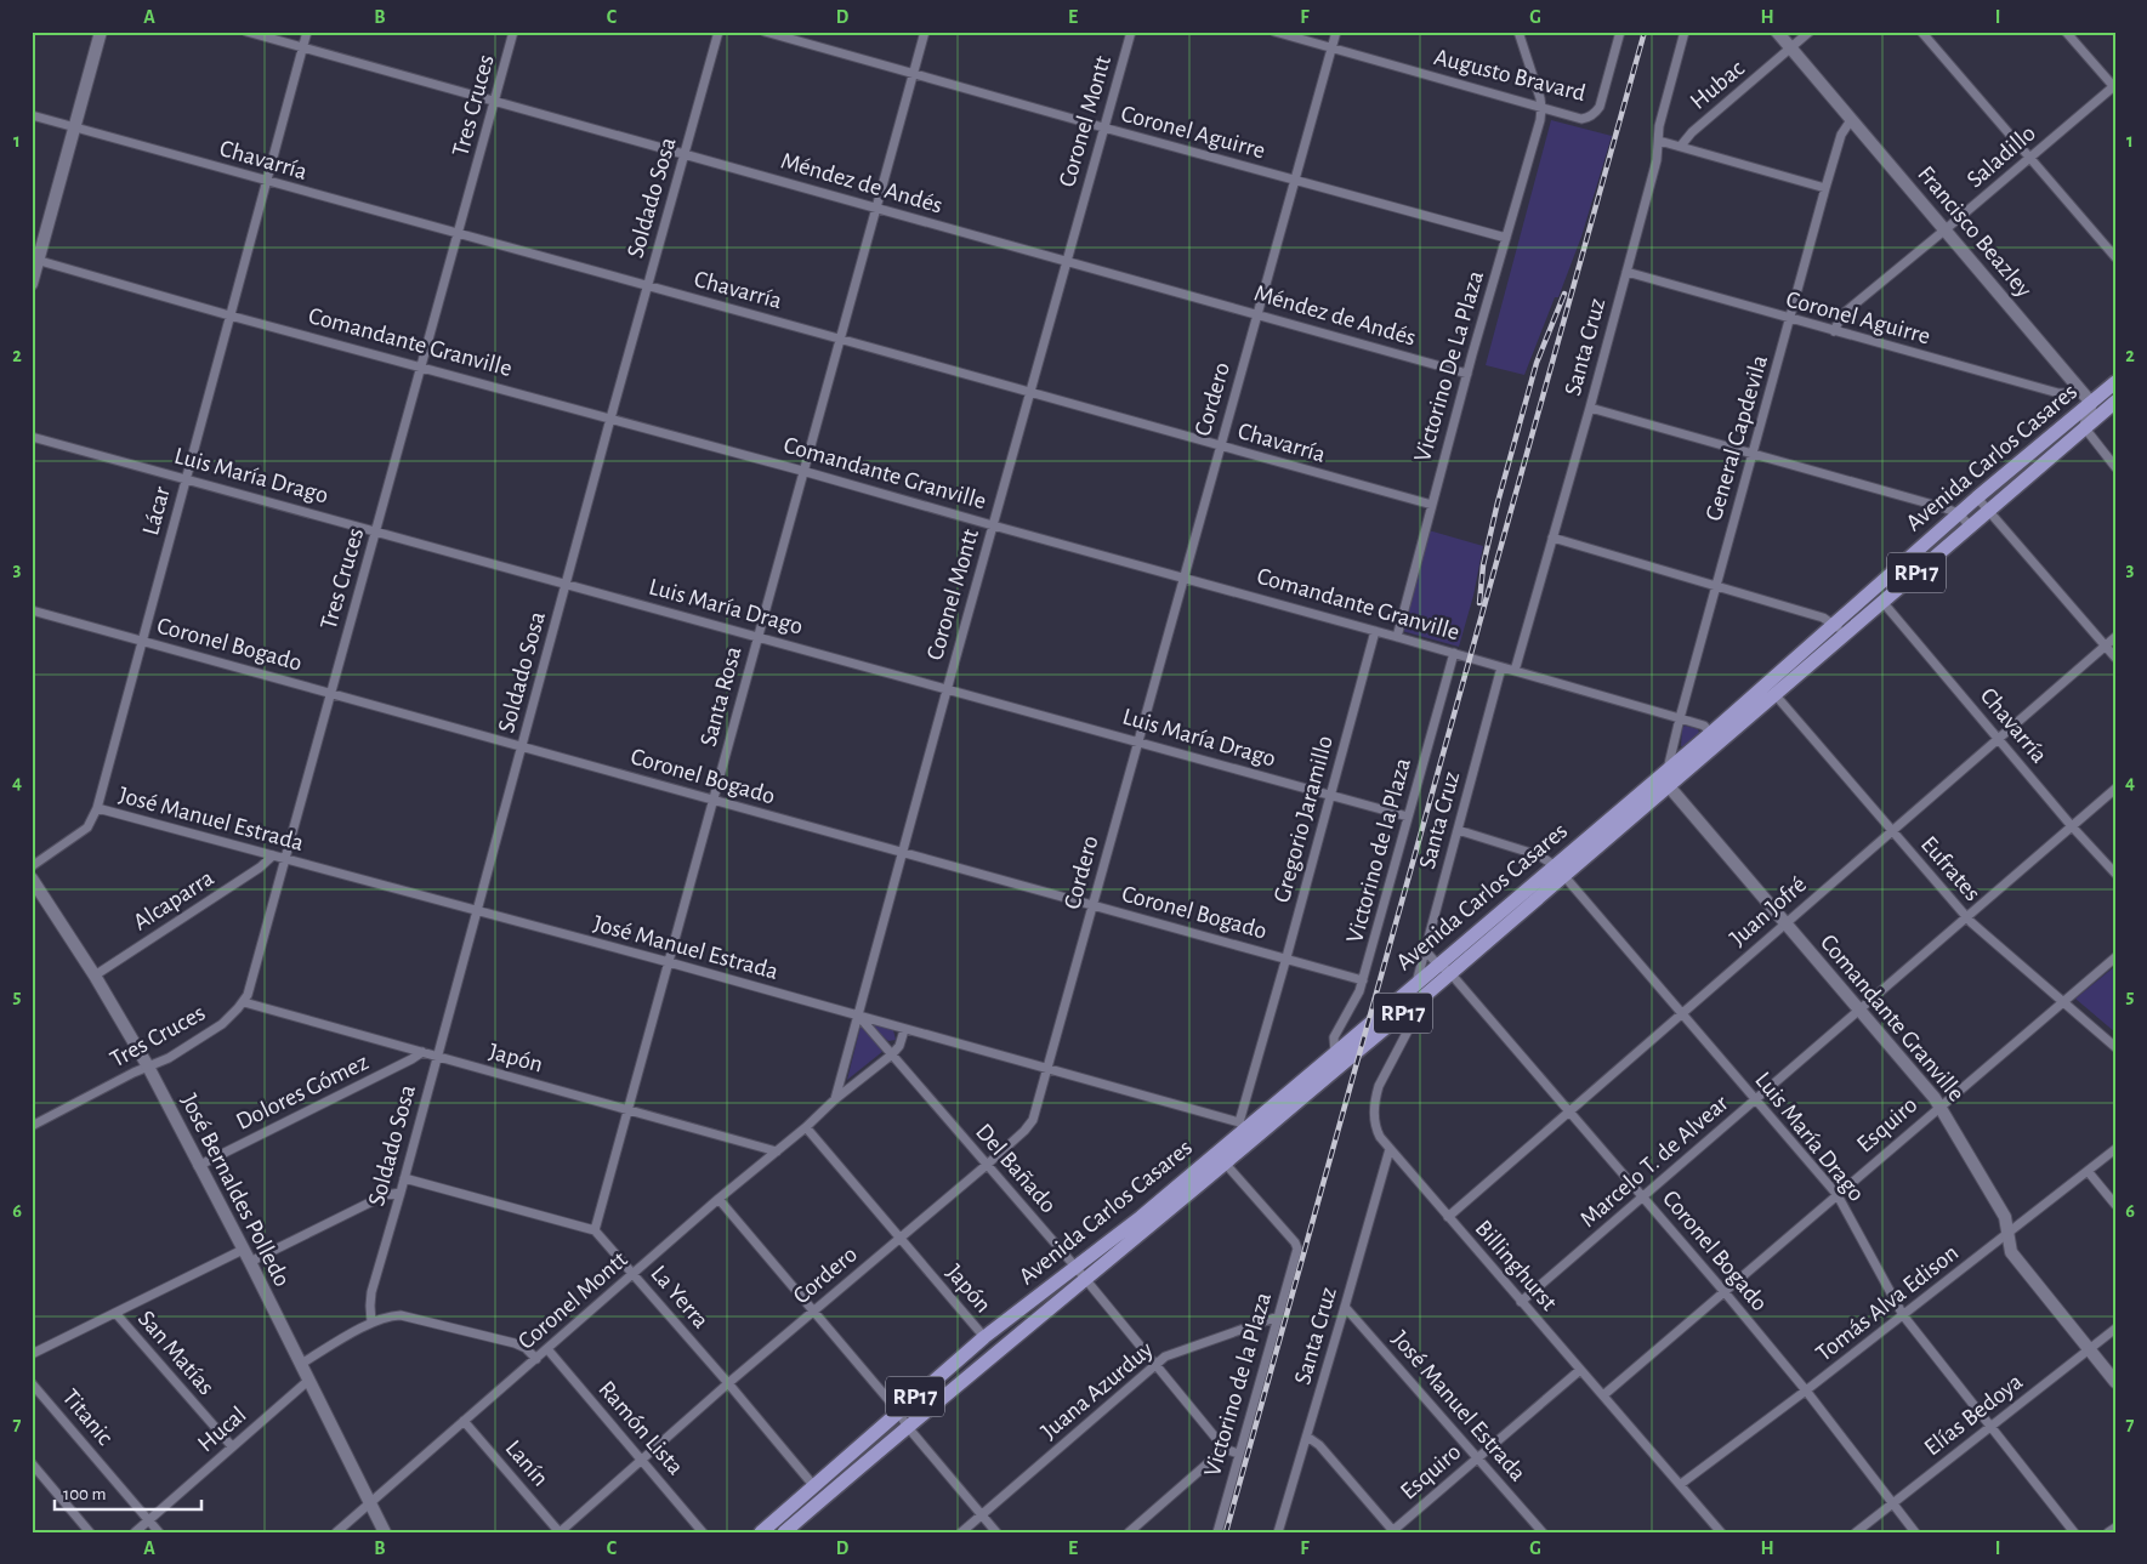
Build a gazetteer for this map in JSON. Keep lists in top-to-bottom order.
{
  "streets": {
    "main road": ["Avenida Carlos Casares", "RP17"],
    "street": [
      "Augusto Bravard",
      "Hubac",
      "Tres Cruces",
      "Coronel Montt",
      "Coronel Aguirre",
      "Saladillo",
      "Chavarría",
      "Méndez de Andés",
      "Soldado Sosa",
      "Francisco Beazley",
      "Comandante Granville",
      "Santa Cruz",
      "Victorino De La Plaza",
      "Cordero",
      "General Capdevila",
      "Luis María Drago",
      "Lácar",
      "Coronel Bogado",
      "Santa Rosa",
      "José Manuel Estrada",
      "Gregorio Jaramillo",
      "Victorino de la Plaza",
      "Eufrates",
      "Alcaparra",
      "Juan Jofré",
      "Japón",
      "Dolores Gómez",
      "Esquiro",
      "Marcelo T. de Alvear",
      "Del Bañado",
      "José Bernaldes Polledo",
      "Billinghurst",
      "La Yerra",
      "Tomás Alva Edison",
      "San Matías",
      "Juana Azurduy",
      "Elías Bedoya",
      "Titanic",
      "Ramón Lista",
      "Hucal",
      "Lanín"
    ]
  },
  "crossings": [
    ["Augusto Bravard", "Victorino De La Plaza"],
    ["Augusto Bravard", "Cordero"],
    ["Hubac", "Francisco Beazley"],
    ["Tres Cruces", "Chavarría"],
    ["Tres Cruces", "Méndez de Andés"],
    ["Tres Cruces", "Comandante Granville"],
    ["Tres Cruces", "Luis María Drago"],
    ["Tres Cruces", "Coronel Bogado"],
    ["Tres Cruces", "José Manuel Estrada"],
    ["Tres Cruces", "Japón"],
    ["Tres Cruces", "José Bernaldes Polledo"],
    ["Coronel Montt", "Coronel Aguirre"],
    ["Coronel Montt", "Chavarría"],
    ["Coronel Montt", "Méndez de Andés"],
    ["Coronel Montt", "Comandante Granville"],
    ["Coronel Montt", "Luis María Drago"],
    ["Coronel Montt", "Coronel Bogado"],
    ["Coronel Montt", "José Manuel Estrada"],
    ["Coronel Montt", "Japón"],
    ["Coronel Montt", "Del Bañado"],
    ["Coronel Montt", "José Bernaldes Polledo"],
    ["Coronel Montt", "La Yerra"],
    ["Coronel Montt", "Ramón Lista"],
    ["Coronel Montt", "Lanín"],
    ["Coronel Aguirre", "Saladillo"],
    ["Coronel Aguirre", "Francisco Beazley"],
    ["Coronel Aguirre", "Santa Cruz"],
    ["Coronel Aguirre", "Victorino De La Plaza"],
    ["Coronel Aguirre", "Cordero"],
    ["Coronel Aguirre", "General Capdevila"],
    ["Coronel Aguirre", "Santa Rosa"],
    ["Saladillo", "Francisco Beazley"],
    ["Chavarría", "Soldado Sosa"],
    ["Chavarría", "Victorino De La Plaza"],
    ["Chavarría", "Cordero"],
    ["Chavarría", "Avenida Carlos Casares"],
    ["Chavarría", "Lácar"],
    ["Chavarría", "Santa Rosa"],
    ["Chavarría", "Juan Jofré"],
    ["Chavarría", "Marcelo T. de Alvear"],
    ["Méndez de Andés", "Soldado Sosa"],
    ["Méndez de Andés", "Victorino De La Plaza"],
    ["Méndez de Andés", "Cordero"],
    ["Méndez de Andés", "Lácar"],
    ["Méndez de Andés", "Santa Rosa"],
    ["Soldado Sosa", "Comandante Granville"],
    ["Soldado Sosa", "Luis María Drago"],
    ["Soldado Sosa", "Coronel Bogado"],
    ["Soldado Sosa", "José Manuel Estrada"],
    ["Soldado Sosa", "Japón"],
    ["Francisco Beazley", "General Capdevila"],
    ["Francisco Beazley", "Avenida Carlos Casares"],
    ["Comandante Granville", "Santa Cruz"],
    ["Comandante Granville", "Victorino De La Plaza"],
    ["Comandante Granville", "Cordero"],
    ["Comandante Granville", "General Capdevila"],
    ["Comandante Granville", "Avenida Carlos Casares"],
    ["Comandante Granville", "Lácar"],
    ["Comandante Granville", "Santa Rosa"],
    ["Comandante Granville", "Gregorio Jaramillo"],
    ["Comandante Granville", "Victorino de la Plaza"],
    ["Comandante Granville", "Juan Jofré"],
    ["Comandante Granville", "Esquiro"],
    ["Comandante Granville", "Marcelo T. de Alvear"],
    ["Comandante Granville", "Tomás Alva Edison"],
    ["Comandante Granville", "Elías Bedoya"],
    ["Santa Cruz", "Avenida Carlos Casares"],
    ["Santa Cruz", "Luis María Drago"],
    ["Santa Cruz", "Coronel Bogado"],
    ["Santa Cruz", "José Manuel Estrada"],
    ["Santa Cruz", "Billinghurst"],
    ["Cordero", "Luis María Drago"],
    ["Cordero", "Coronel Bogado"],
    ["Cordero", "José Manuel Estrada"],
    ["Cordero", "Japón"],
    ["Cordero", "Del Bañado"],
    ["Cordero", "La Yerra"],
    ["Cordero", "Ramón Lista"],
    ["Cordero", "Lanín"],
    ["General Capdevila", "Avenida Carlos Casares"],
    ["Avenida Carlos Casares", "Luis María Drago"],
    ["Avenida Carlos Casares", "Coronel Bogado"],
    ["Avenida Carlos Casares", "José Manuel Estrada"],
    ["Avenida Carlos Casares", "Gregorio Jaramillo"],
    ["Avenida Carlos Casares", "Victorino de la Plaza"],
    ["Avenida Carlos Casares", "Eufrates"],
    ["Avenida Carlos Casares", "Japón"],
    ["Avenida Carlos Casares", "Del Bañado"],
    ["Avenida Carlos Casares", "Billinghurst"],
    ["Avenida Carlos Casares", "La Yerra"],
    ["Luis María Drago", "Lácar"],
    ["Luis María Drago", "Santa Rosa"],
    ["Luis María Drago", "Gregorio Jaramillo"],
    ["Luis María Drago", "Victorino de la Plaza"],
    ["Luis María Drago", "Juan Jofré"],
    ["Luis María Drago", "Esquiro"],
    ["Luis María Drago", "Marcelo T. de Alvear"],
    ["Luis María Drago", "Tomás Alva Edison"],
    ["Luis María Drago", "Elías Bedoya"],
    ["Lácar", "Coronel Bogado"],
    ["Lácar", "José Manuel Estrada"],
    ["Coronel Bogado", "Santa Rosa"],
    ["Coronel Bogado", "Gregorio Jaramillo"],
    ["Coronel Bogado", "Victorino de la Plaza"],
    ["Coronel Bogado", "Juan Jofré"],
    ["Coronel Bogado", "Esquiro"],
    ["Coronel Bogado", "Marcelo T. de Alvear"],
    ["Coronel Bogado", "Tomás Alva Edison"],
    ["Coronel Bogado", "Elías Bedoya"],
    ["Santa Rosa", "José Manuel Estrada"],
    ["Santa Rosa", "Japón"],
    ["Santa Rosa", "La Yerra"],
    ["José Manuel Estrada", "Gregorio Jaramillo"],
    ["José Manuel Estrada", "Alcaparra"],
    ["José Manuel Estrada", "Esquiro"],
    ["José Manuel Estrada", "Del Bañado"],
    ["Victorino de la Plaza", "Juana Azurduy"],
    ["Eufrates", "Juan Jofré"],
    ["Eufrates", "Esquiro"],
    ["Eufrates", "Marcelo T. de Alvear"],
    ["Alcaparra", "José Bernaldes Polledo"],
    ["Juan Jofré", "Billinghurst"],
    ["Japón", "Dolores Gómez"],
    ["Dolores Gómez", "José Bernaldes Polledo"],
    ["Esquiro", "Billinghurst"],
    ["Marcelo T. de Alvear", "Billinghurst"],
    ["Del Bañado", "Juana Azurduy"],
    ["José Bernaldes Polledo", "Hucal"],
    ["Billinghurst", "Tomás Alva Edison"],
    ["San Matías", "Hucal"],
    ["Titanic", "Hucal"]
  ],
  "scale_bar": "100 m",
  "grid": {
    "columns": [
      "A",
      "B",
      "C",
      "D",
      "E",
      "F",
      "G",
      "H",
      "I"
    ],
    "rows": [
      "1",
      "2",
      "3",
      "4",
      "5",
      "6",
      "7"
    ]
  }
}
